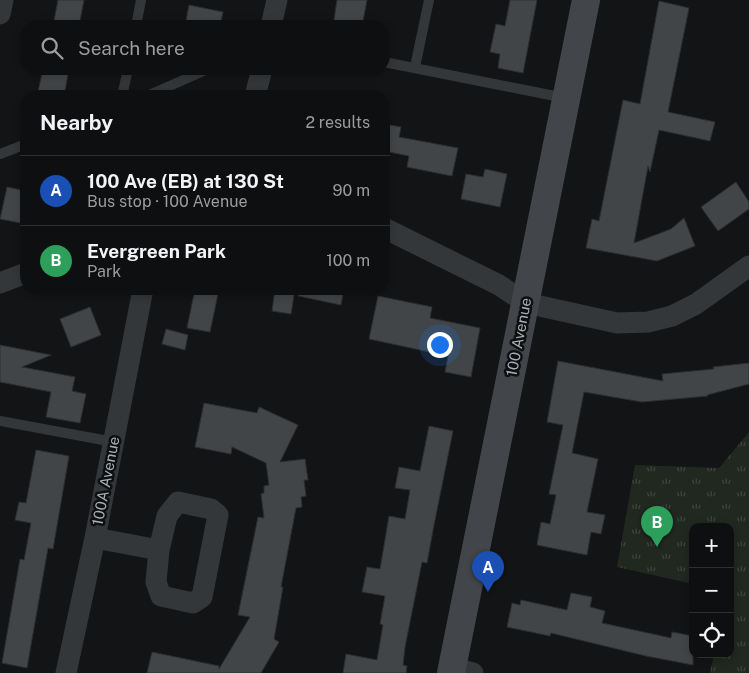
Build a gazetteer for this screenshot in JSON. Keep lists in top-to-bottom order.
{
  "streets": {
    "street": ["100 Avenue", "100A Avenue"]
  },
  "page": {
    "search": "Search here",
    "heading": ["Nearby", "2 results"],
    "list": [
      {
        "mark": "A",
        "name": "100 Ave (EB) at 130 St",
        "note": "Bus stop · 100 Avenue",
        "value": "90 m"
      },
      {
        "mark": "B",
        "name": "Evergreen Park",
        "note": "Park",
        "value": "100 m"
      }
    ],
    "pins": ["B", "A"],
    "map_buttons": ["+", "−"]
  }
}
